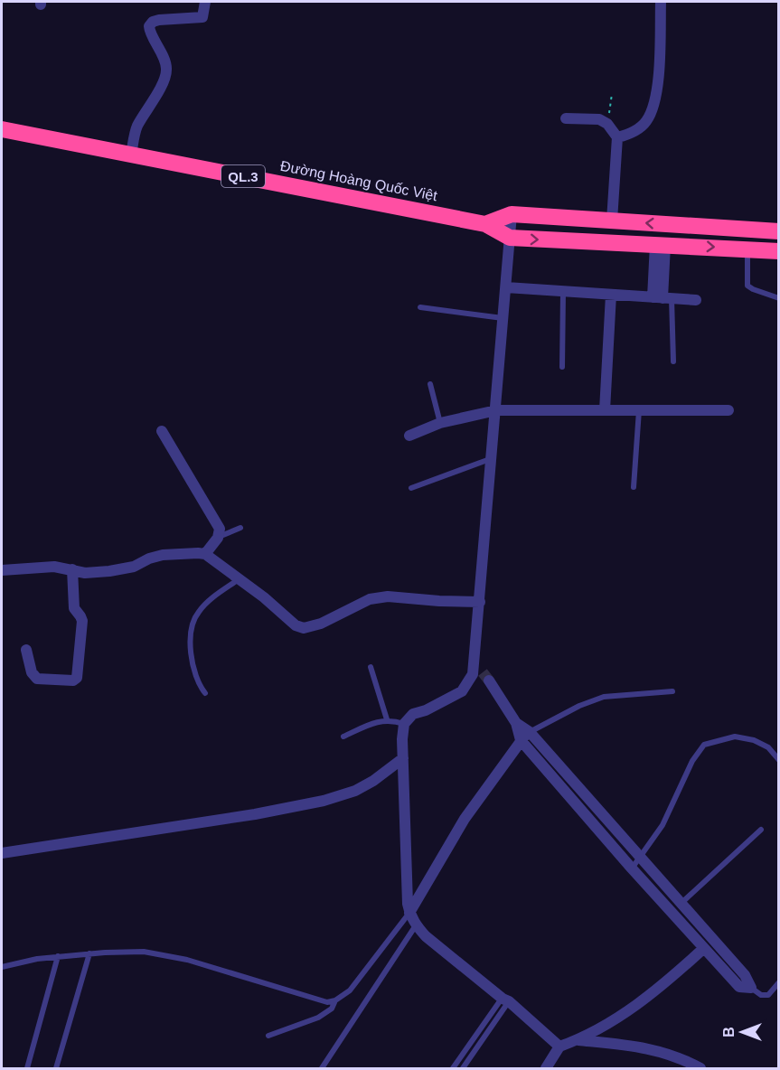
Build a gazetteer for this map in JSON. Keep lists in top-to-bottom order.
{
  "streets": {
    "highway": ["QL.3", "Đường Hoàng Quốc Việt"]
  },
  "north": "left"
}
